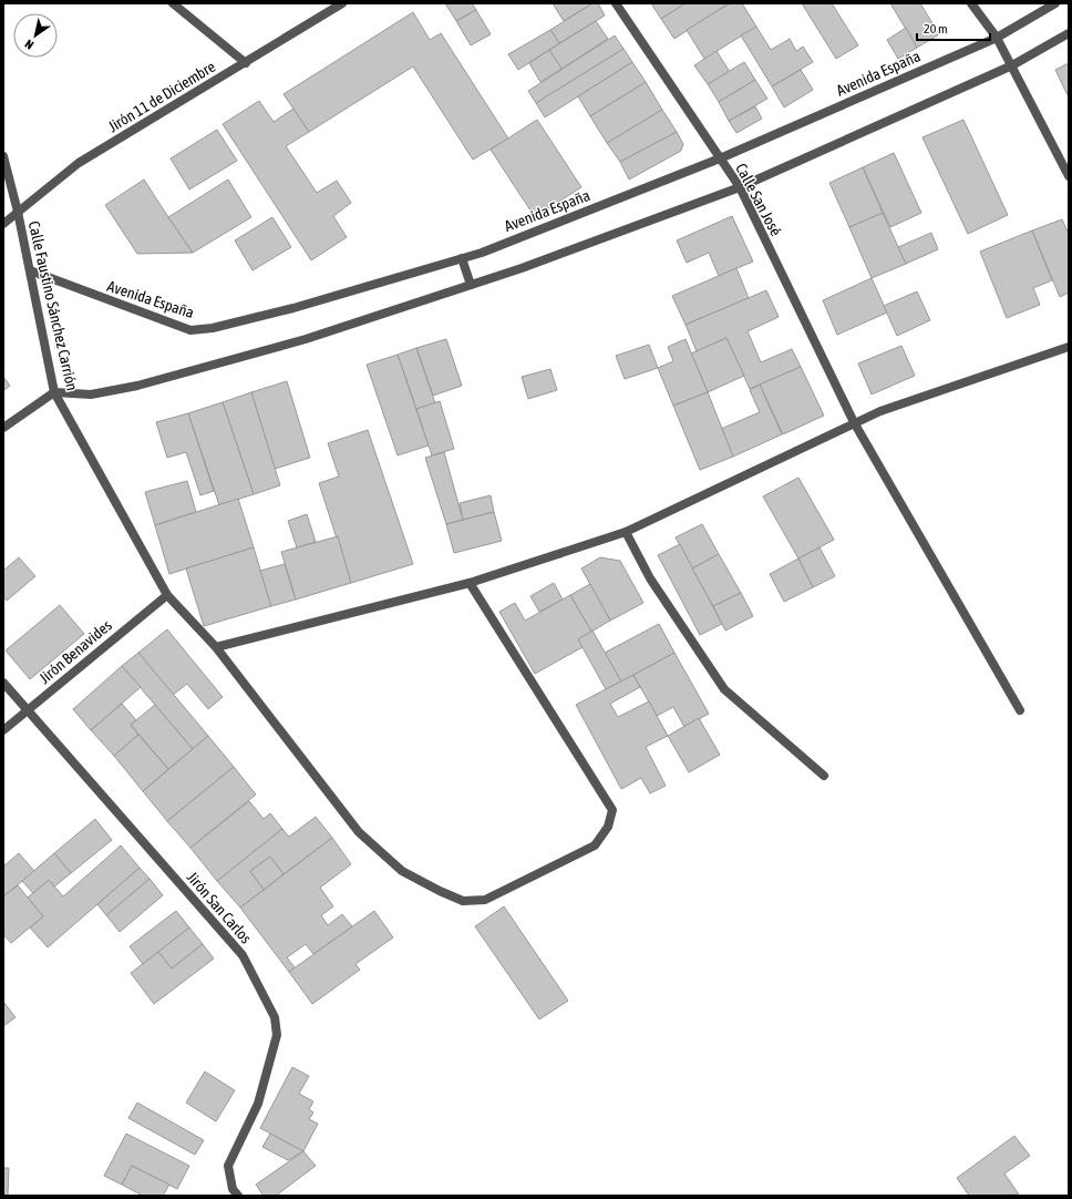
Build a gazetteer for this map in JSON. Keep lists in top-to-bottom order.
{
  "streets": {
    "street": [
      "Avenida España",
      "Jirón 11 de Diciembre",
      "Calle San José",
      "Calle Faustino Sánchez Carrión",
      "Jirón Benavides",
      "Jirón San Carlos"
    ]
  },
  "crossings": [
    ["Avenida España", "Calle San José"],
    ["Avenida España", "Calle Faustino Sánchez Carrión"],
    ["Jirón 11 de Diciembre", "Calle Faustino Sánchez Carrión"],
    ["Calle Faustino Sánchez Carrión", "Jirón Benavides"],
    ["Jirón Benavides", "Jirón San Carlos"]
  ],
  "scale_bar": "20 m",
  "north": "bottom left"
}
